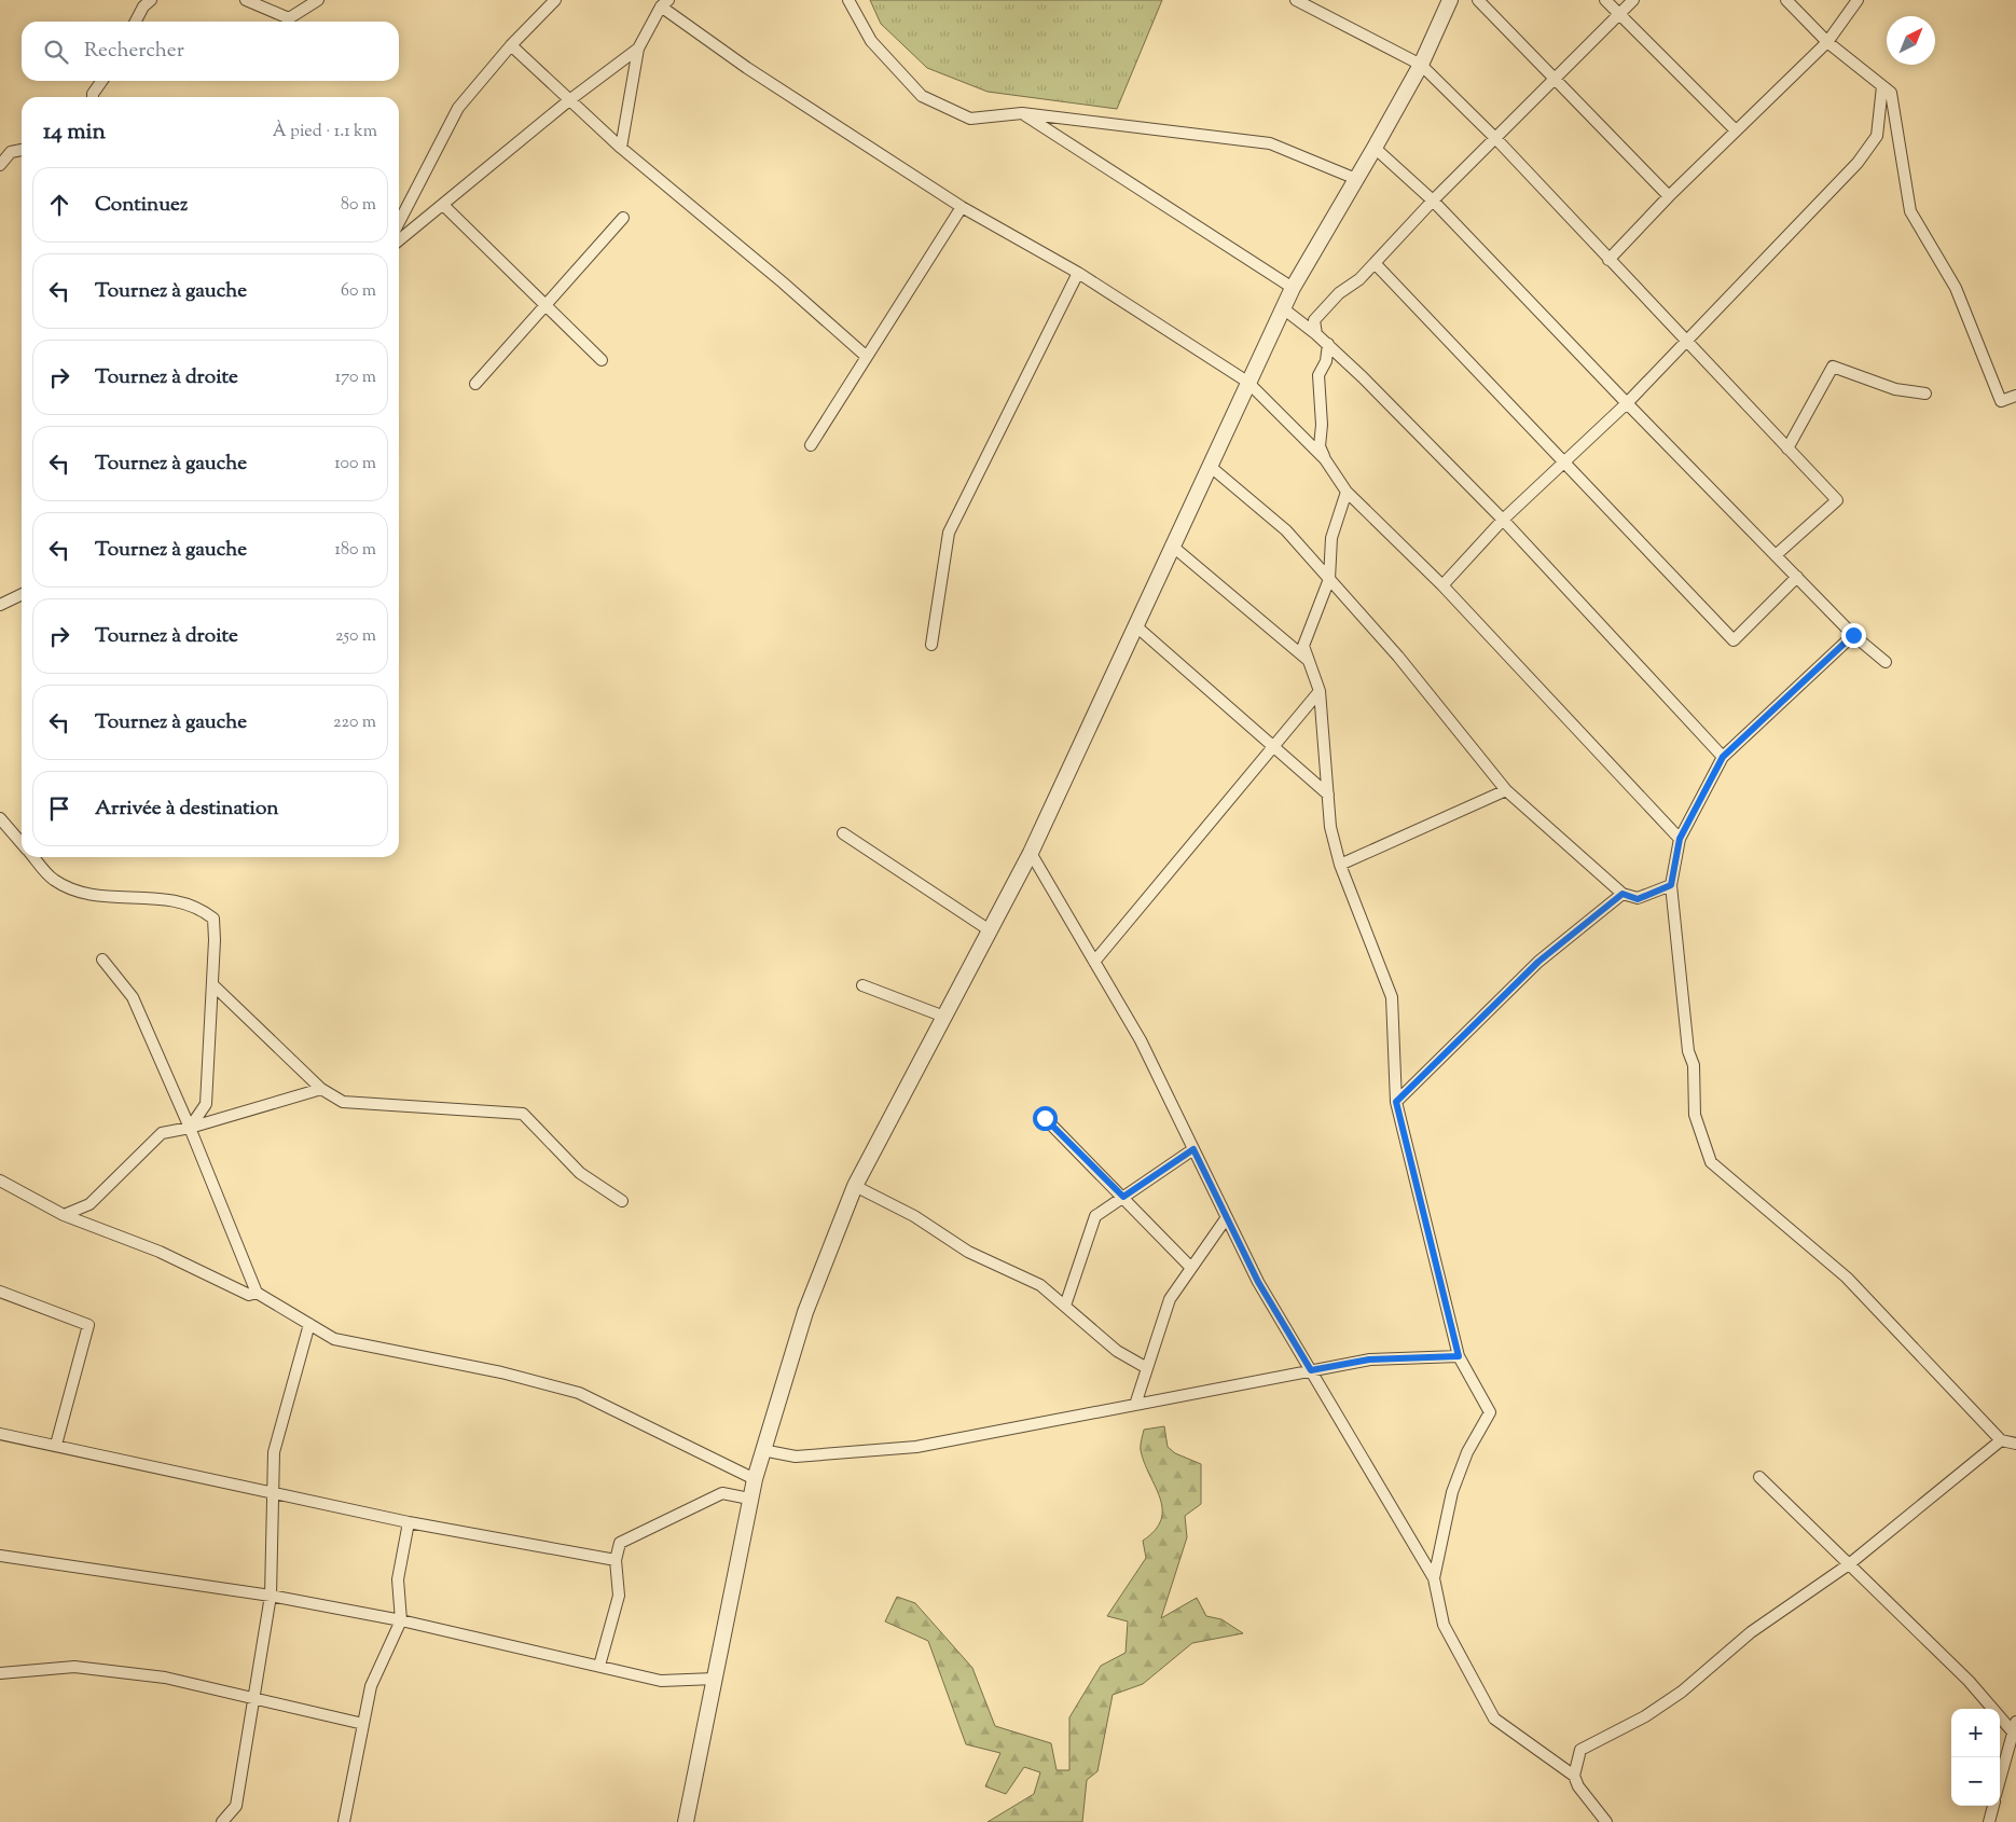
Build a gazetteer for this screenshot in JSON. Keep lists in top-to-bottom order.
{
  "north": "top right",
  "page": {
    "search": "Rechercher",
    "heading": ["14 min", "À pied · 1.1 km"],
    "list": [
      ["Continuez", "80 m"],
      ["Tournez à gauche", "60 m"],
      ["Tournez à droite", "170 m"],
      ["Tournez à gauche", "100 m"],
      ["Tournez à gauche", "180 m"],
      ["Tournez à droite", "250 m"],
      ["Tournez à gauche", "220 m"],
      "Arrivée à destination"
    ],
    "map_buttons": ["+", "−"]
  }
}
